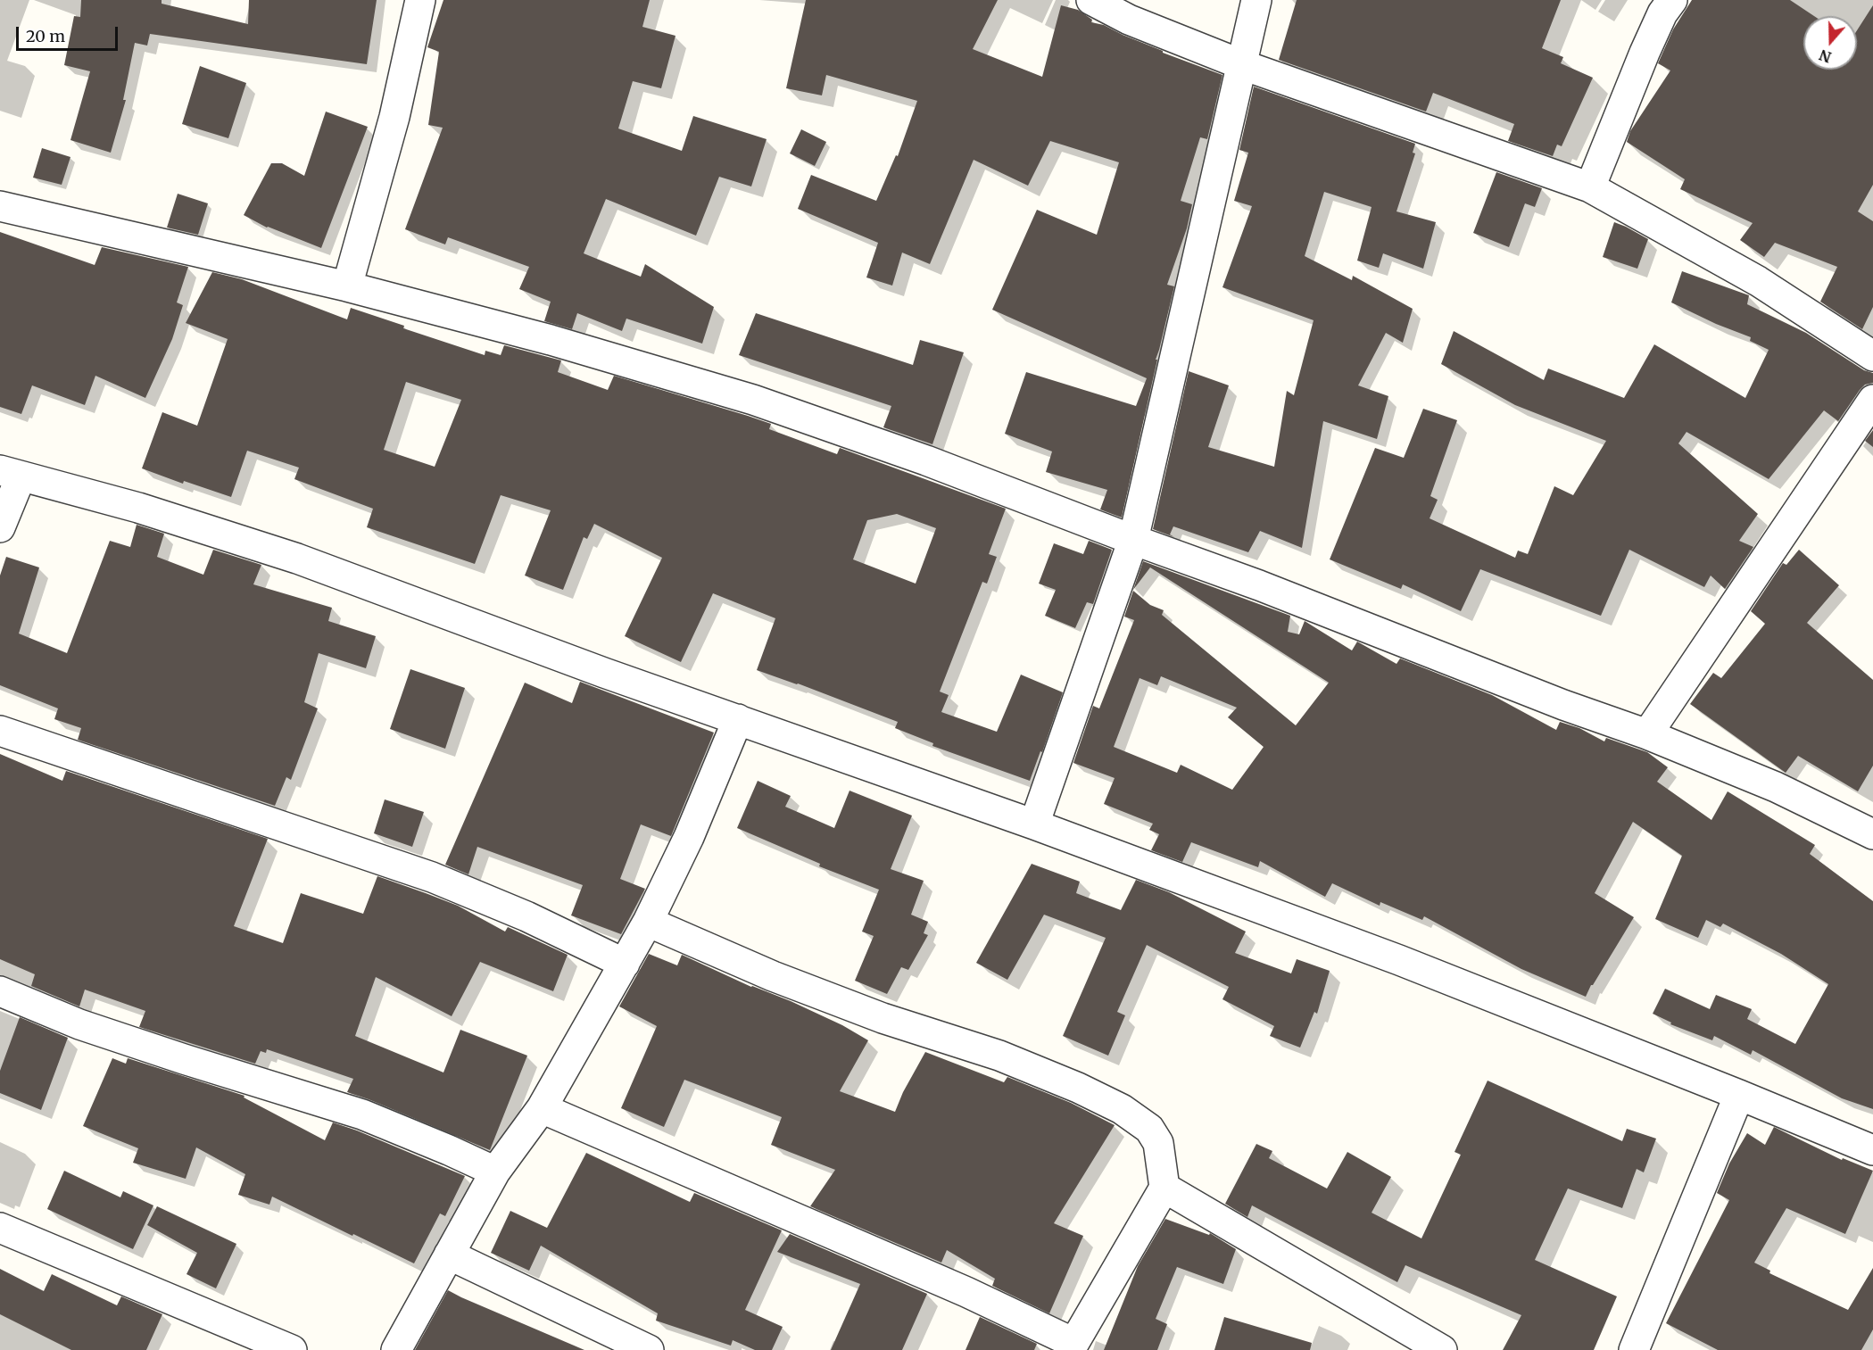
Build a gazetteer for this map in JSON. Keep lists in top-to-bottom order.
{
  "scale_bar": "20 m",
  "north": "bottom"
}
